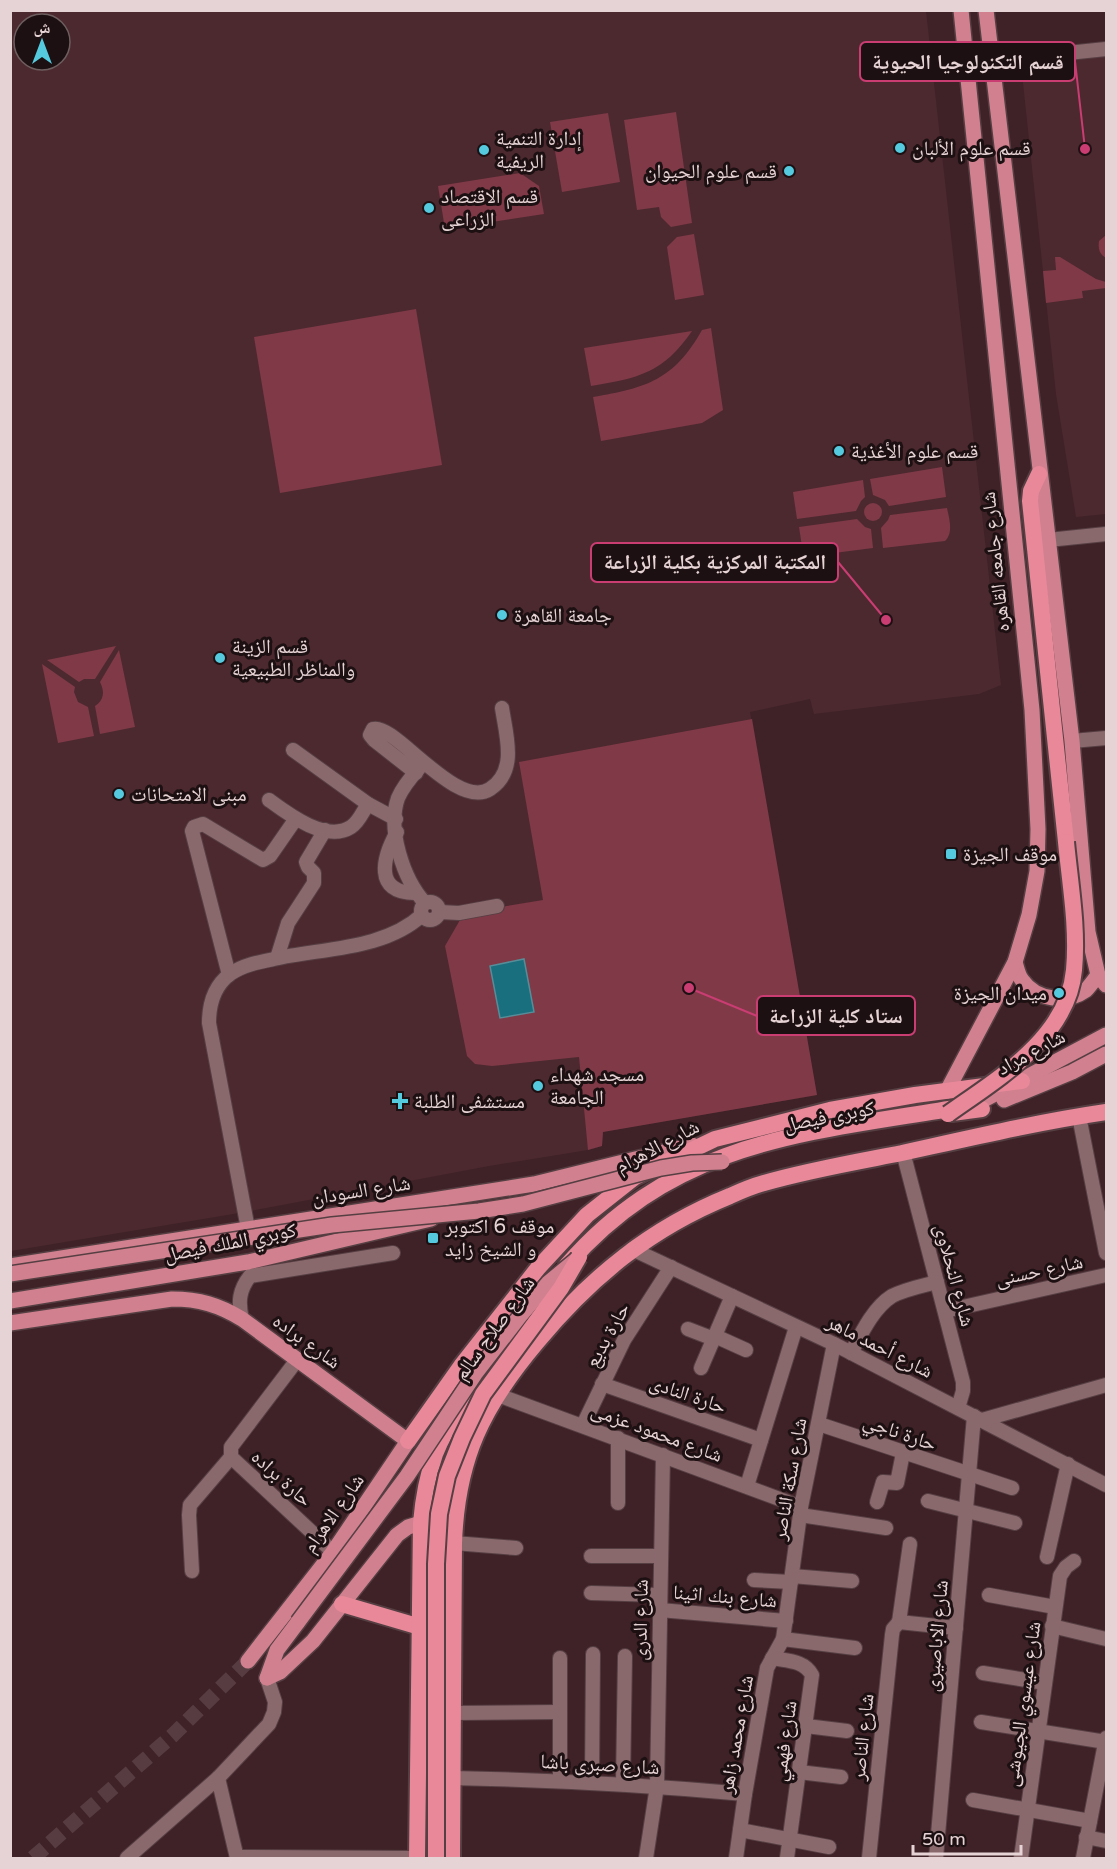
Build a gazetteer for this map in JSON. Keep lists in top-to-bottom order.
{
  "streets": {
    "highway": ["كوبرى فيصل", "شارع الاهرام", "شارع صلاح سالم"],
    "main road": [
      "شارع جامعه القاهره",
      "شارع مراد",
      "شارع السودان",
      "كوبري الملك فيصل",
      "شارع براده"
    ],
    "street": [
      "شارع حسنى",
      "شارع النحلاوى",
      "حارة بديع",
      "شارع أحمد ماهر",
      "حارة النادى",
      "شارع محمود عزمى",
      "حارة ناجي",
      "حارة براده",
      "شارع سكة الناصر",
      "شارع بنك اثينا",
      "شارع الدرى",
      "شارع الاباصيرى",
      "شارع عيسوي الجيوشى",
      "شارع محمد زاهر",
      "شارع الناصر",
      "شارع فهمي",
      "شارع صبرى باشا"
    ]
  },
  "crossings": [
    ["شارع جامعه القاهره", "شارع الاهرام"],
    ["شارع مراد", "كوبرى فيصل"],
    ["شارع مراد", "شارع الاهرام"],
    ["شارع مراد", "شارع صلاح سالم"],
    ["كوبرى فيصل", "كوبري الملك فيصل"],
    ["كوبرى فيصل", "شارع صلاح سالم"],
    ["شارع الاهرام", "شارع السودان"],
    ["شارع الاهرام", "شارع براده"],
    ["شارع الاهرام", "حارة براده"],
    ["شارع السودان", "كوبري الملك فيصل"],
    ["شارع حسنى", "شارع النحلاوى"],
    ["شارع النحلاوى", "شارع أحمد ماهر"],
    ["حارة بديع", "شارع أحمد ماهر"],
    ["حارة بديع", "حارة النادى"],
    ["حارة بديع", "شارع محمود عزمى"],
    ["شارع براده", "حارة براده"],
    ["شارع أحمد ماهر", "شارع سكة الناصر"],
    ["شارع أحمد ماهر", "شارع الاباصيرى"],
    ["شارع محمود عزمى", "شارع سكة الناصر"],
    ["شارع محمود عزمى", "شارع الدرى"],
    ["حارة ناجي", "شارع سكة الناصر"],
    ["حارة ناجي", "شارع الاباصيرى"],
    ["شارع سكة الناصر", "شارع بنك اثينا"],
    ["شارع سكة الناصر", "شارع محمد زاهر"],
    ["شارع بنك اثينا", "شارع الدرى"],
    ["شارع بنك اثينا", "شارع محمد زاهر"],
    ["شارع الدرى", "شارع صبرى باشا"],
    ["شارع محمد زاهر", "شارع فهمي"],
    ["شارع محمد زاهر", "شارع صبرى باشا"]
  ],
  "places": {
    "other": [
      "قسم علوم الألبان",
      "قسم التكنولوجيا الحيوية",
      "إدارة التنمية الريفية",
      "قسم علوم الحيوان",
      "قسم الاقتصاد الزراعى",
      "قسم علوم الأغذية",
      "جامعة القاهرة",
      "المكتبة المركزية بكلية الزراعة",
      "قسم الزينة والمناظر الطبيعية",
      "مبنى الامتحانات",
      "ستاد كلية الزراعة",
      "ميدان الجيزة",
      "مسجد شهداء الجامعة"
    ],
    "transit": ["موقف الجيزة", "موقف 6 اكتوبر و الشيخ زايد"],
    "health": ["مستشفى الطلبة"]
  },
  "scale_bar": "50 m",
  "north": "top"
}
